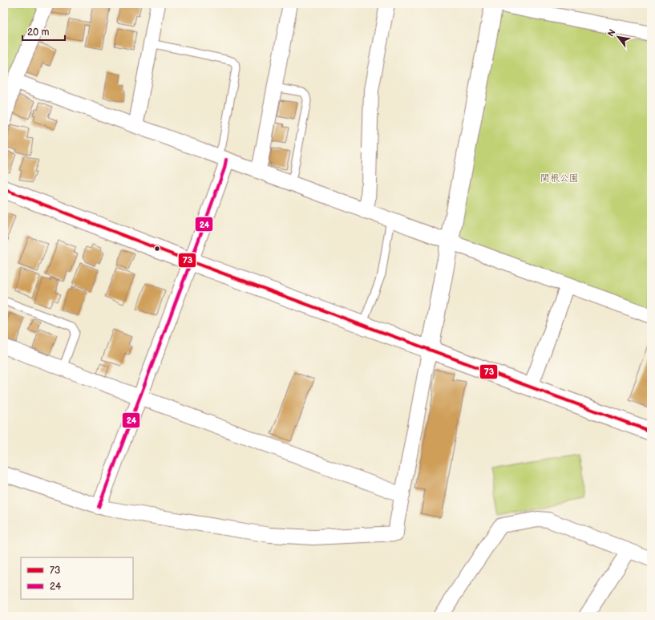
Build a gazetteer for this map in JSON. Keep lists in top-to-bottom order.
{
  "parks": ["関根公園"],
  "lines": ["transit line 24", "transit line 73"],
  "legend": ["73", "24"],
  "scale_bar": "20 m",
  "north": "top left"
}
